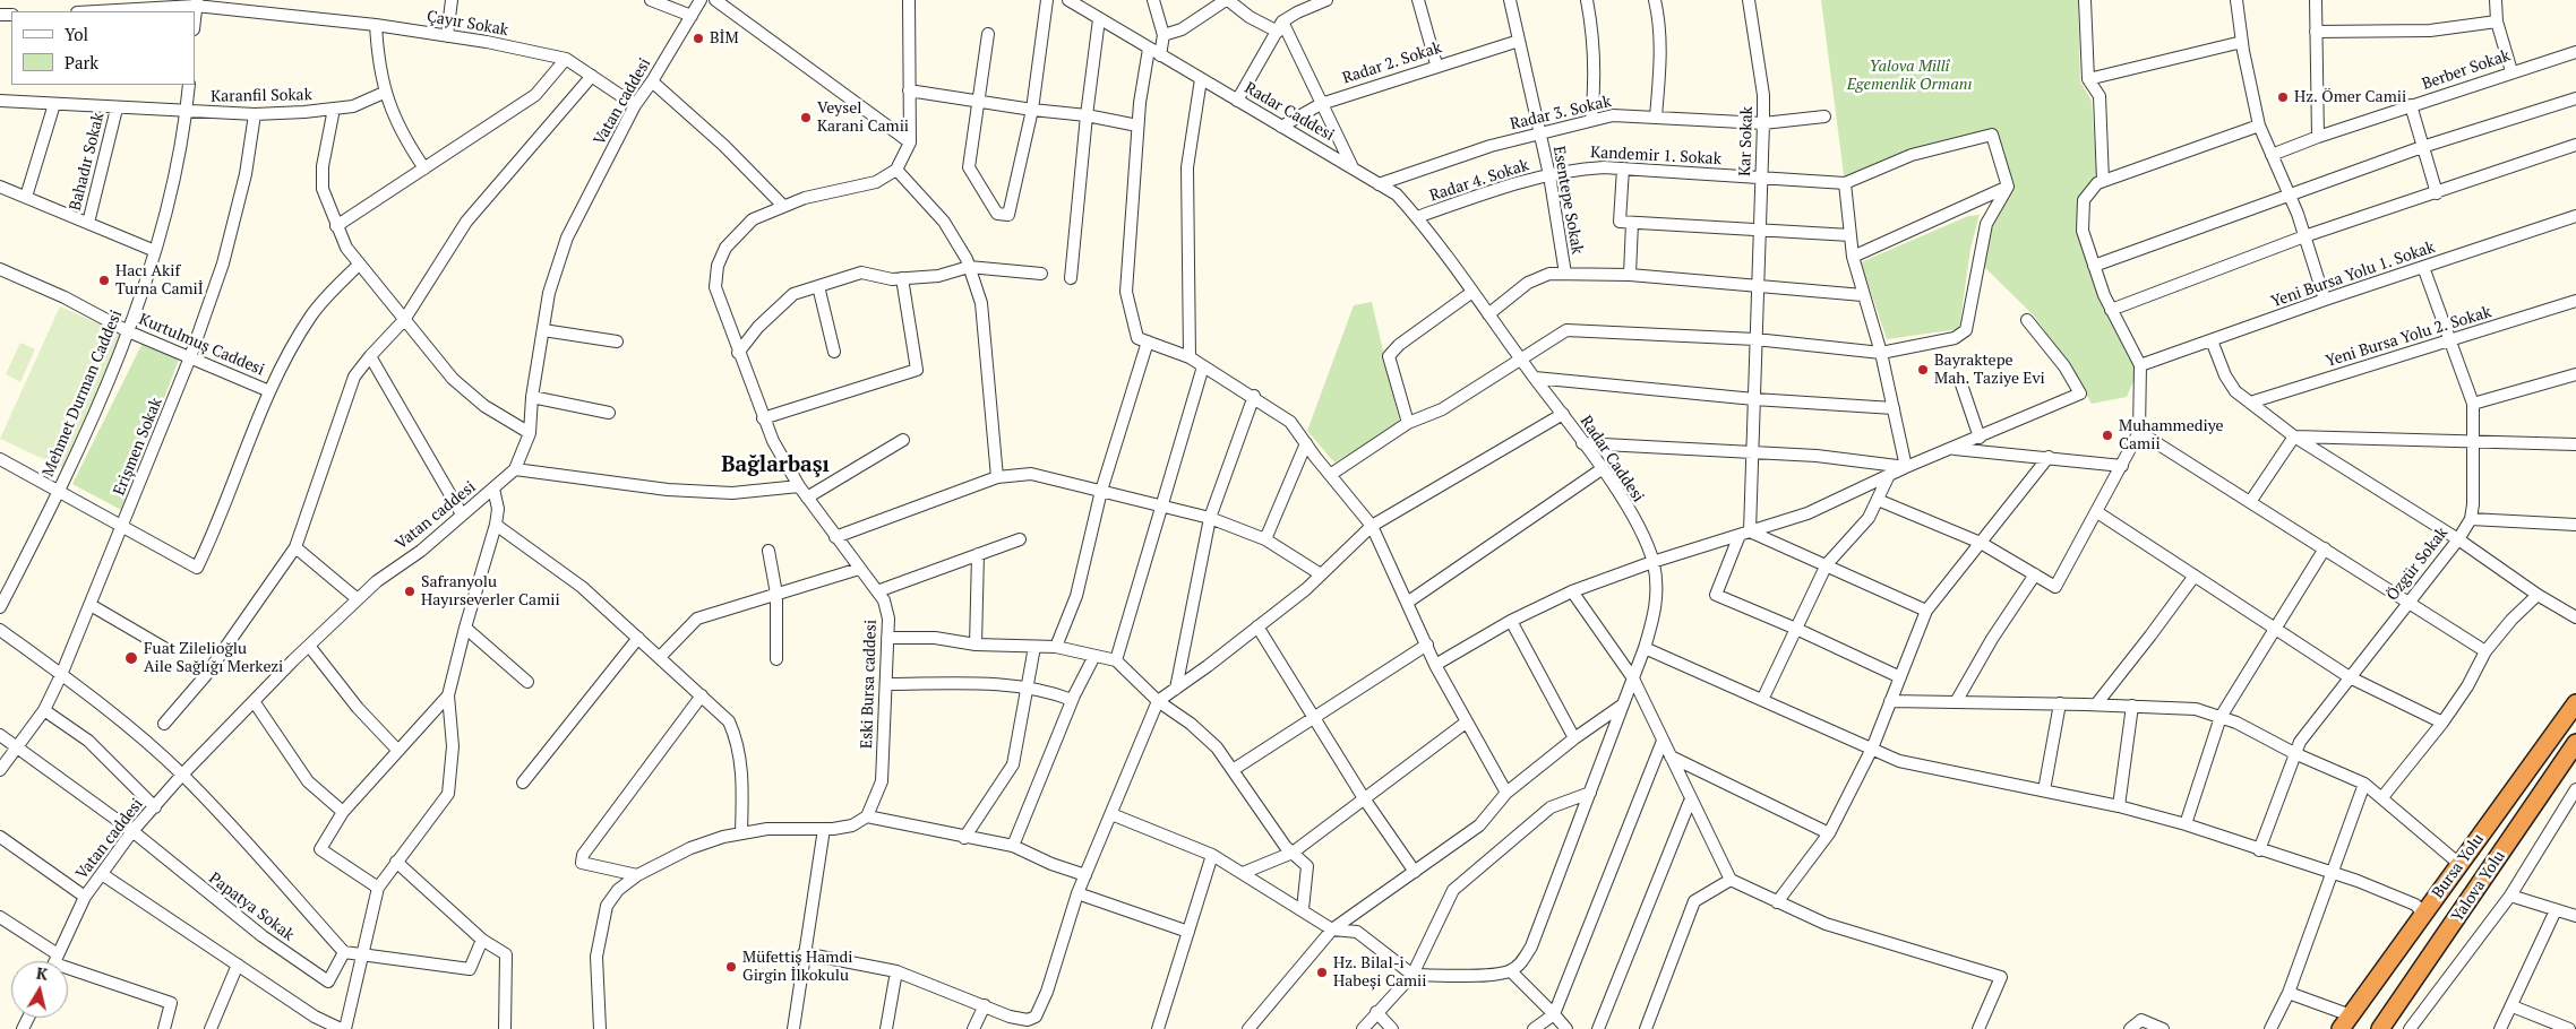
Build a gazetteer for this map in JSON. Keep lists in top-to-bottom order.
{
  "streets": {
    "highway": ["Bursa Yolu", "Yalova Yolu"],
    "street": [
      "Çayır Sokak",
      "Radar 2. Sokak",
      "Berber Sokak",
      "Karanfil Sokak",
      "Vatan caddesi",
      "Radar Caddesi",
      "Radar 3. Sokak",
      "Kar Sokak",
      "Kandemir 1. Sokak",
      "Bahadır Sokak",
      "Radar 4. Sokak",
      "Esentepe Sokak",
      "Yeni Bursa Yolu 1. Sokak",
      "Yeni Bursa Yolu 2. Sokak",
      "Kurtulmuş Caddesi",
      "Mehmet Durman Caddesi",
      "Erişmen Sokak",
      "Özgür Sokak",
      "Eski Bursa caddesi",
      "Papatya Sokak"
    ]
  },
  "crossings": [
    ["Çayır Sokak", "Vatan caddesi"],
    ["Radar 2. Sokak", "Radar Caddesi"],
    ["Radar 2. Sokak", "Esentepe Sokak"],
    ["Karanfil Sokak", "Bahadır Sokak"],
    ["Karanfil Sokak", "Mehmet Durman Caddesi"],
    ["Karanfil Sokak", "Erişmen Sokak"],
    ["Vatan caddesi", "Papatya Sokak"],
    ["Radar Caddesi", "Radar 3. Sokak"],
    ["Radar Caddesi", "Radar 4. Sokak"],
    ["Radar 3. Sokak", "Kar Sokak"],
    ["Radar 3. Sokak", "Esentepe Sokak"],
    ["Kar Sokak", "Kandemir 1. Sokak"],
    ["Kandemir 1. Sokak", "Radar 4. Sokak"],
    ["Kandemir 1. Sokak", "Esentepe Sokak"],
    ["Radar 4. Sokak", "Esentepe Sokak"],
    ["Yeni Bursa Yolu 1. Sokak", "Özgür Sokak"],
    ["Yeni Bursa Yolu 2. Sokak", "Özgür Sokak"],
    ["Kurtulmuş Caddesi", "Mehmet Durman Caddesi"],
    ["Kurtulmuş Caddesi", "Erişmen Sokak"]
  ],
  "districts": ["Bağlarbaşı"],
  "parks": ["Yalova Millî Egemenlik Ormanı"],
  "places": [
    "BİM",
    "Hz. Ömer Camii",
    "Veysel Karani Camii",
    "Hacı Akif Turna Camiİ",
    "Bayraktepe Mah. Taziye Evi",
    "Muhammediye Camii",
    "Safranyolu Hayırseverler Camii",
    "Fuat Zilelioğlu Aile Sağlığı Merkezi",
    "Müfettiş Hamdi Girgin İlkokulu",
    "Hz. Bilal-i Habeşi Camii"
  ],
  "legend": ["Yol", "Park"],
  "north": "top"
}
